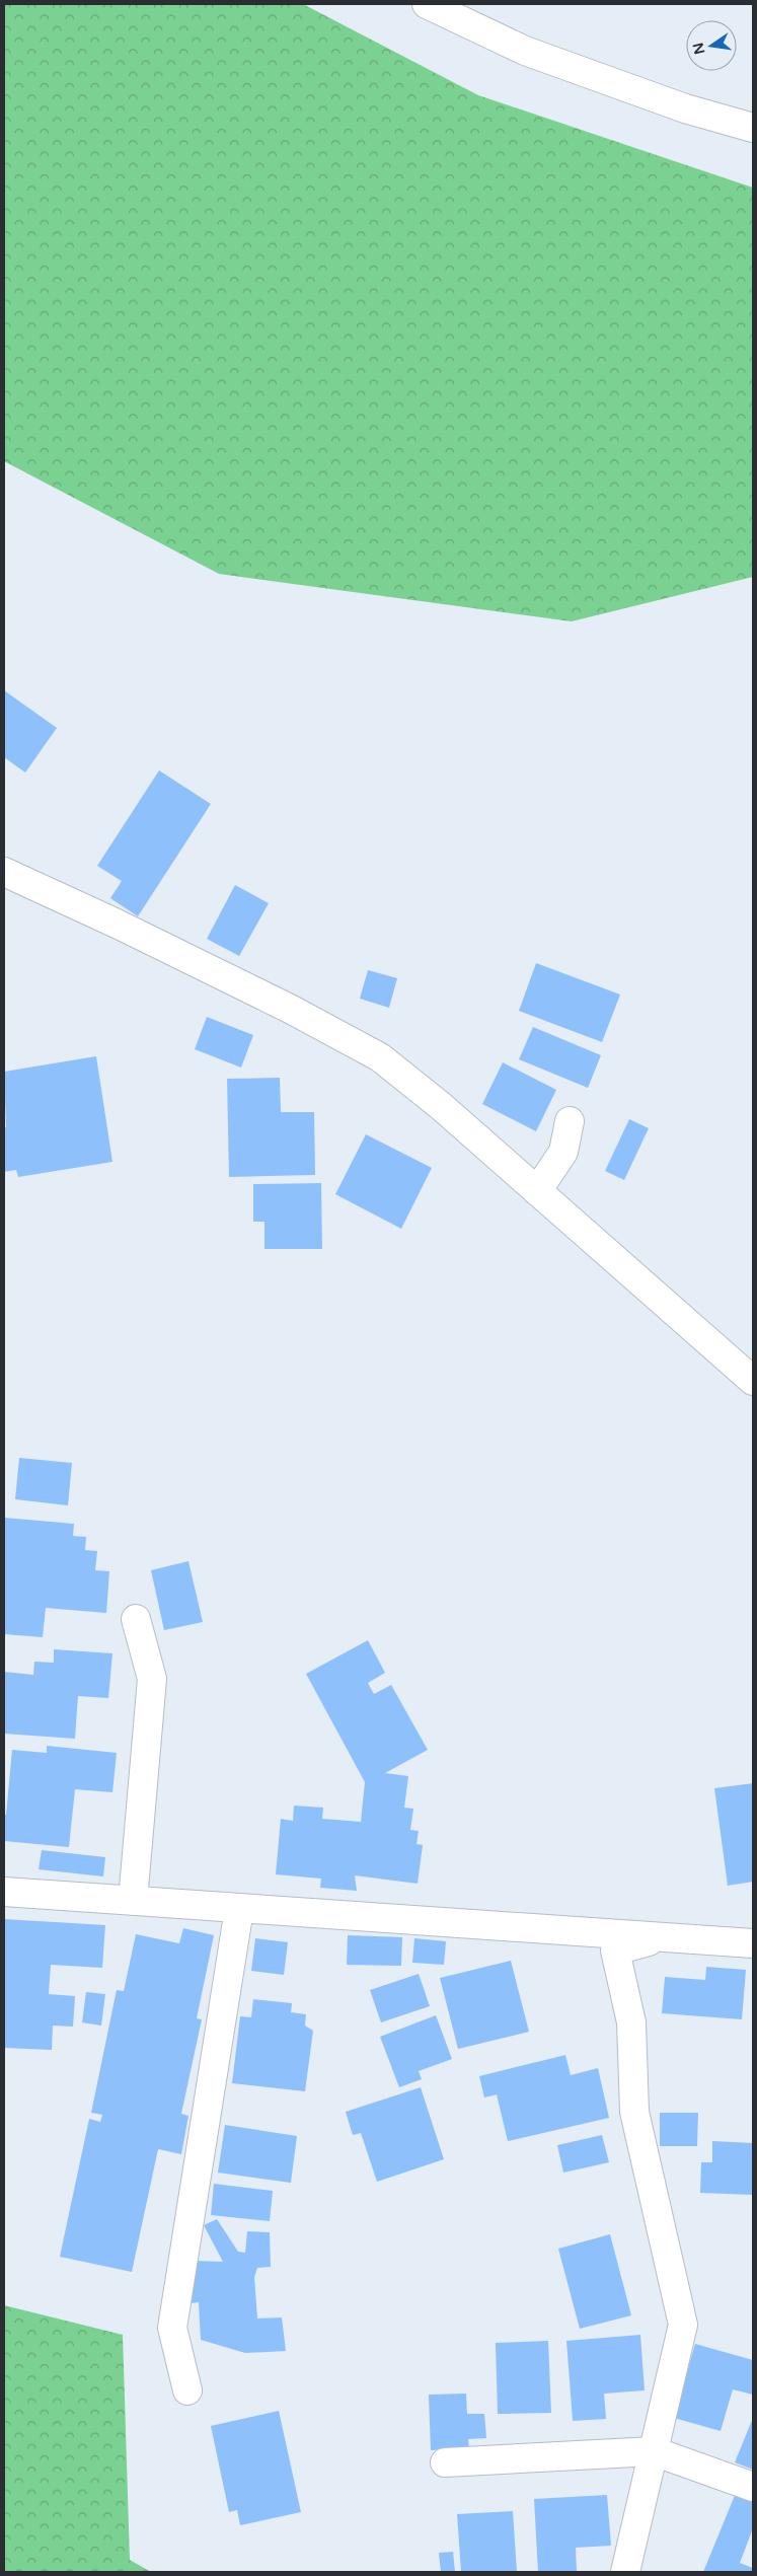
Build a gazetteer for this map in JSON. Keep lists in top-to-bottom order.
{
  "north": "left"
}
